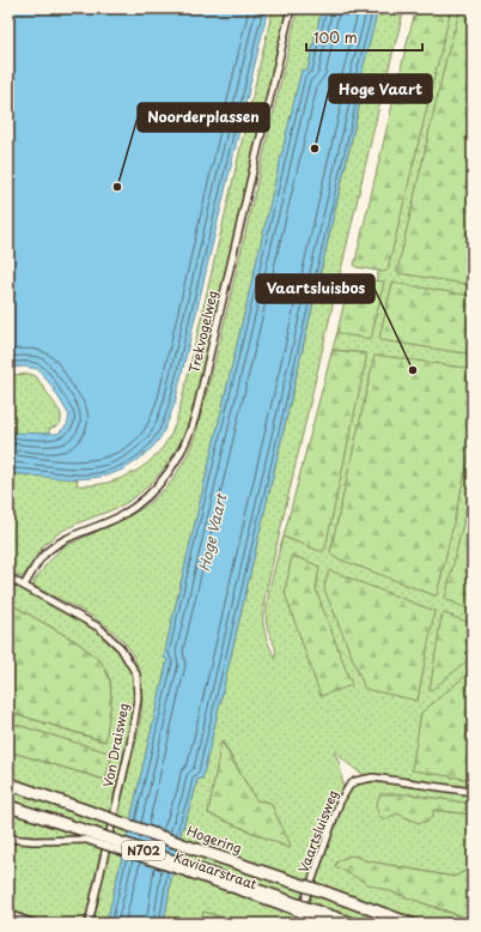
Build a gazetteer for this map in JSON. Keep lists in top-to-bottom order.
{
  "streets": {
    "highway": ["Hogering", "N702"],
    "street": ["Trekvogelweg", "Von Draisweg", "Vaartsluisweg"]
  },
  "crossings": [
    ["Trekvogelweg", "Von Draisweg"]
  ],
  "water": ["Hoge Vaart"],
  "places": ["Hoge Vaart", "Noorderplassen", "Vaartsluisbos"],
  "scale_bar": "100 m"
}
